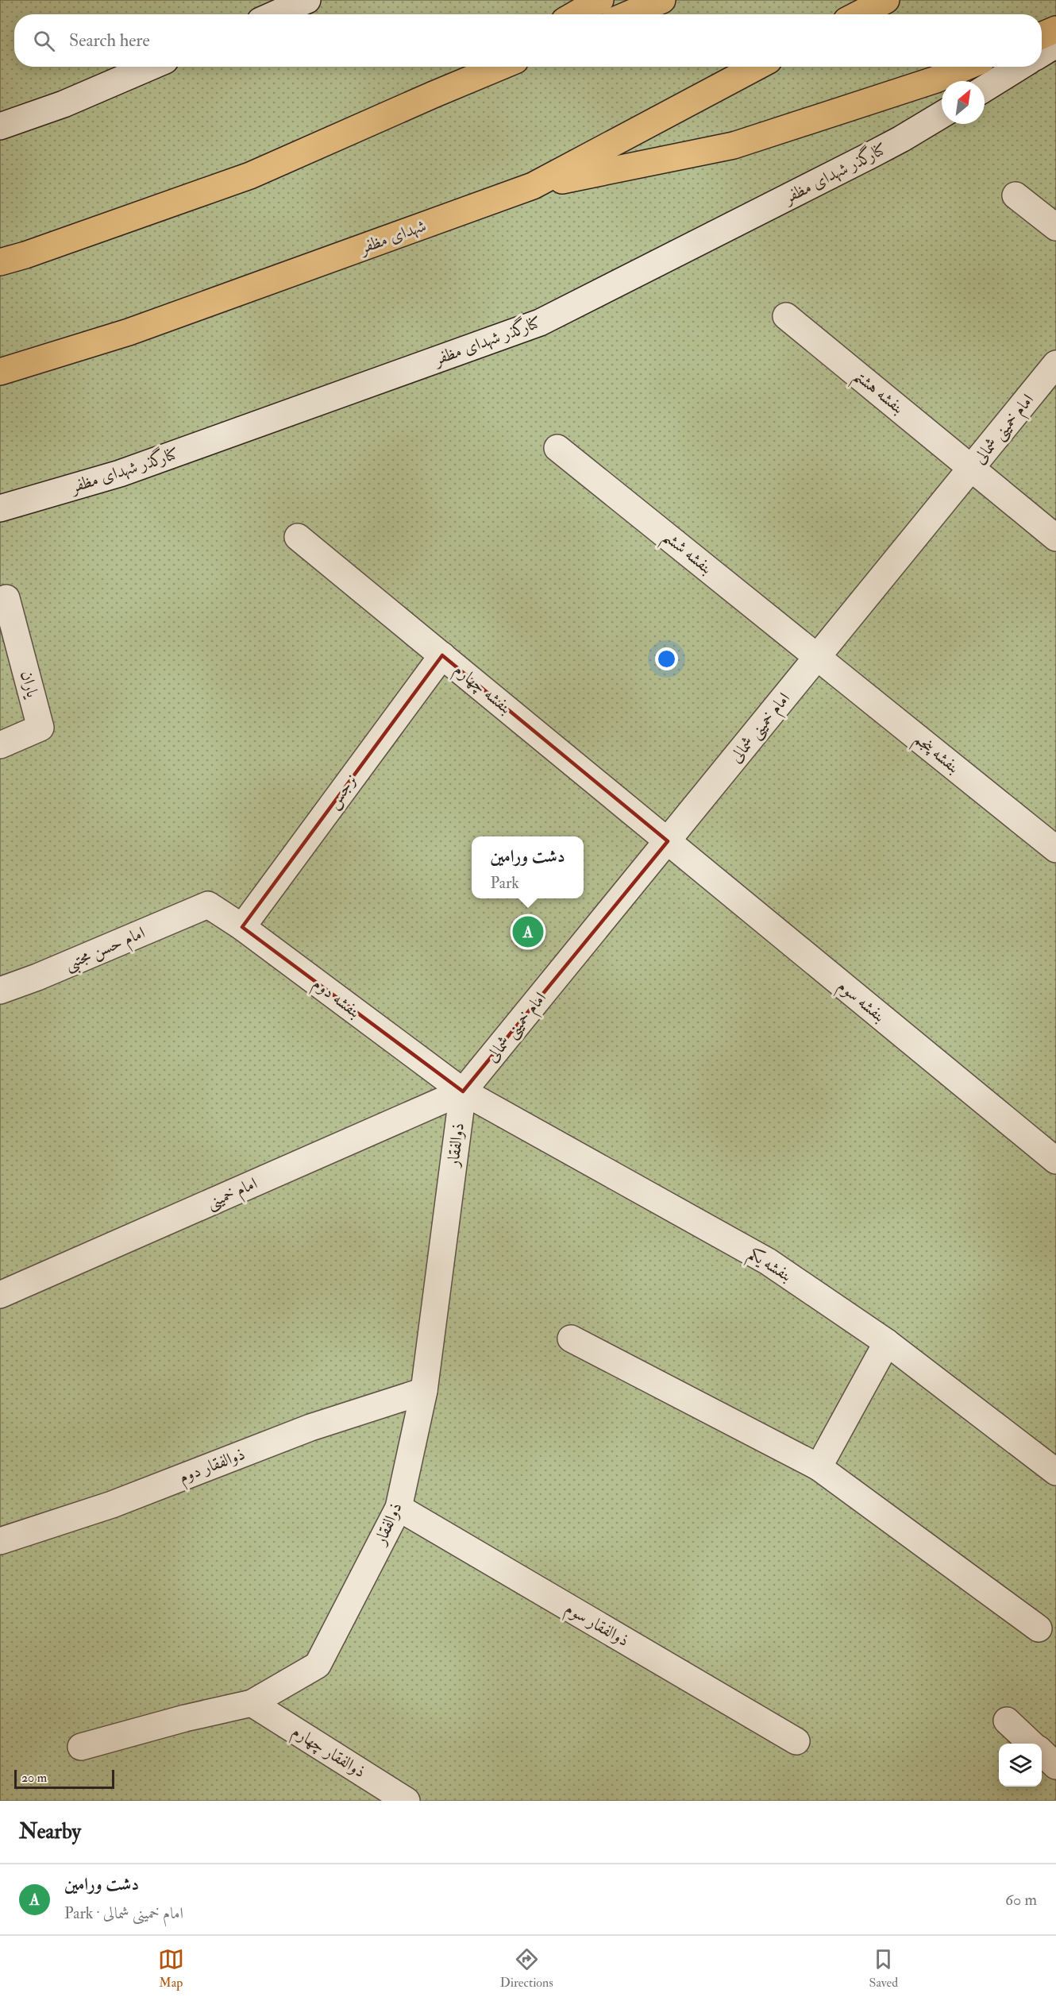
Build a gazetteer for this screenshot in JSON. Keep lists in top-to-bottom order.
{
  "streets": {
    "main road": ["شهدای مظفر"],
    "street": [
      "کنارگذر شهدای مظفر",
      "بنفشه هشتم",
      "امام خمینی شمالی",
      "بنفشه ششم",
      "یاران",
      "بنفشه چهارم",
      "بنفشه پنجم",
      "نرجس",
      "امام حسن مجتبی",
      "بنفشه دوم",
      "بنفشه سوم",
      "ذوالفقار",
      "امام خمینی",
      "بنفشه یکم",
      "ذوالفقار دوم",
      "ذوالفقار سوم",
      "ذوالفقار چهارم"
    ]
  },
  "crossings": [
    ["بنفشه هشتم", "امام خمینی شمالی"],
    ["امام خمینی شمالی", "بنفشه ششم"],
    ["امام خمینی شمالی", "بنفشه چهارم"],
    ["امام خمینی شمالی", "بنفشه پنجم"],
    ["امام خمینی شمالی", "بنفشه دوم"],
    ["امام خمینی شمالی", "بنفشه سوم"],
    ["امام خمینی شمالی", "ذوالفقار"],
    ["امام خمینی شمالی", "امام خمینی"],
    ["امام خمینی شمالی", "بنفشه یکم"],
    ["بنفشه ششم", "بنفشه پنجم"],
    ["بنفشه چهارم", "نرجس"],
    ["بنفشه چهارم", "بنفشه سوم"],
    ["نرجس", "بنفشه دوم"],
    ["امام حسن مجتبی", "بنفشه دوم"],
    ["بنفشه دوم", "ذوالفقار"],
    ["بنفشه دوم", "امام خمینی"],
    ["بنفشه دوم", "بنفشه یکم"],
    ["ذوالفقار", "امام خمینی"],
    ["ذوالفقار", "بنفشه یکم"],
    ["ذوالفقار", "ذوالفقار دوم"],
    ["ذوالفقار", "ذوالفقار سوم"],
    ["ذوالفقار", "ذوالفقار چهارم"],
    ["امام خمینی", "بنفشه یکم"]
  ],
  "scale_bar": "20 m",
  "north": "top right",
  "page": {
    "search": "Search here",
    "popup": ["دشت ورامین", "Park"],
    "pins": "A",
    "scale": "20 m",
    "heading": "Nearby",
    "list": [
      {
        "mark": "A",
        "name": "دشت ورامین",
        "note": "Park · امام خمینی شمالی",
        "value": "60 m"
      }
    ],
    "nav": ["Map", "Directions", "Saved"]
  }
}
